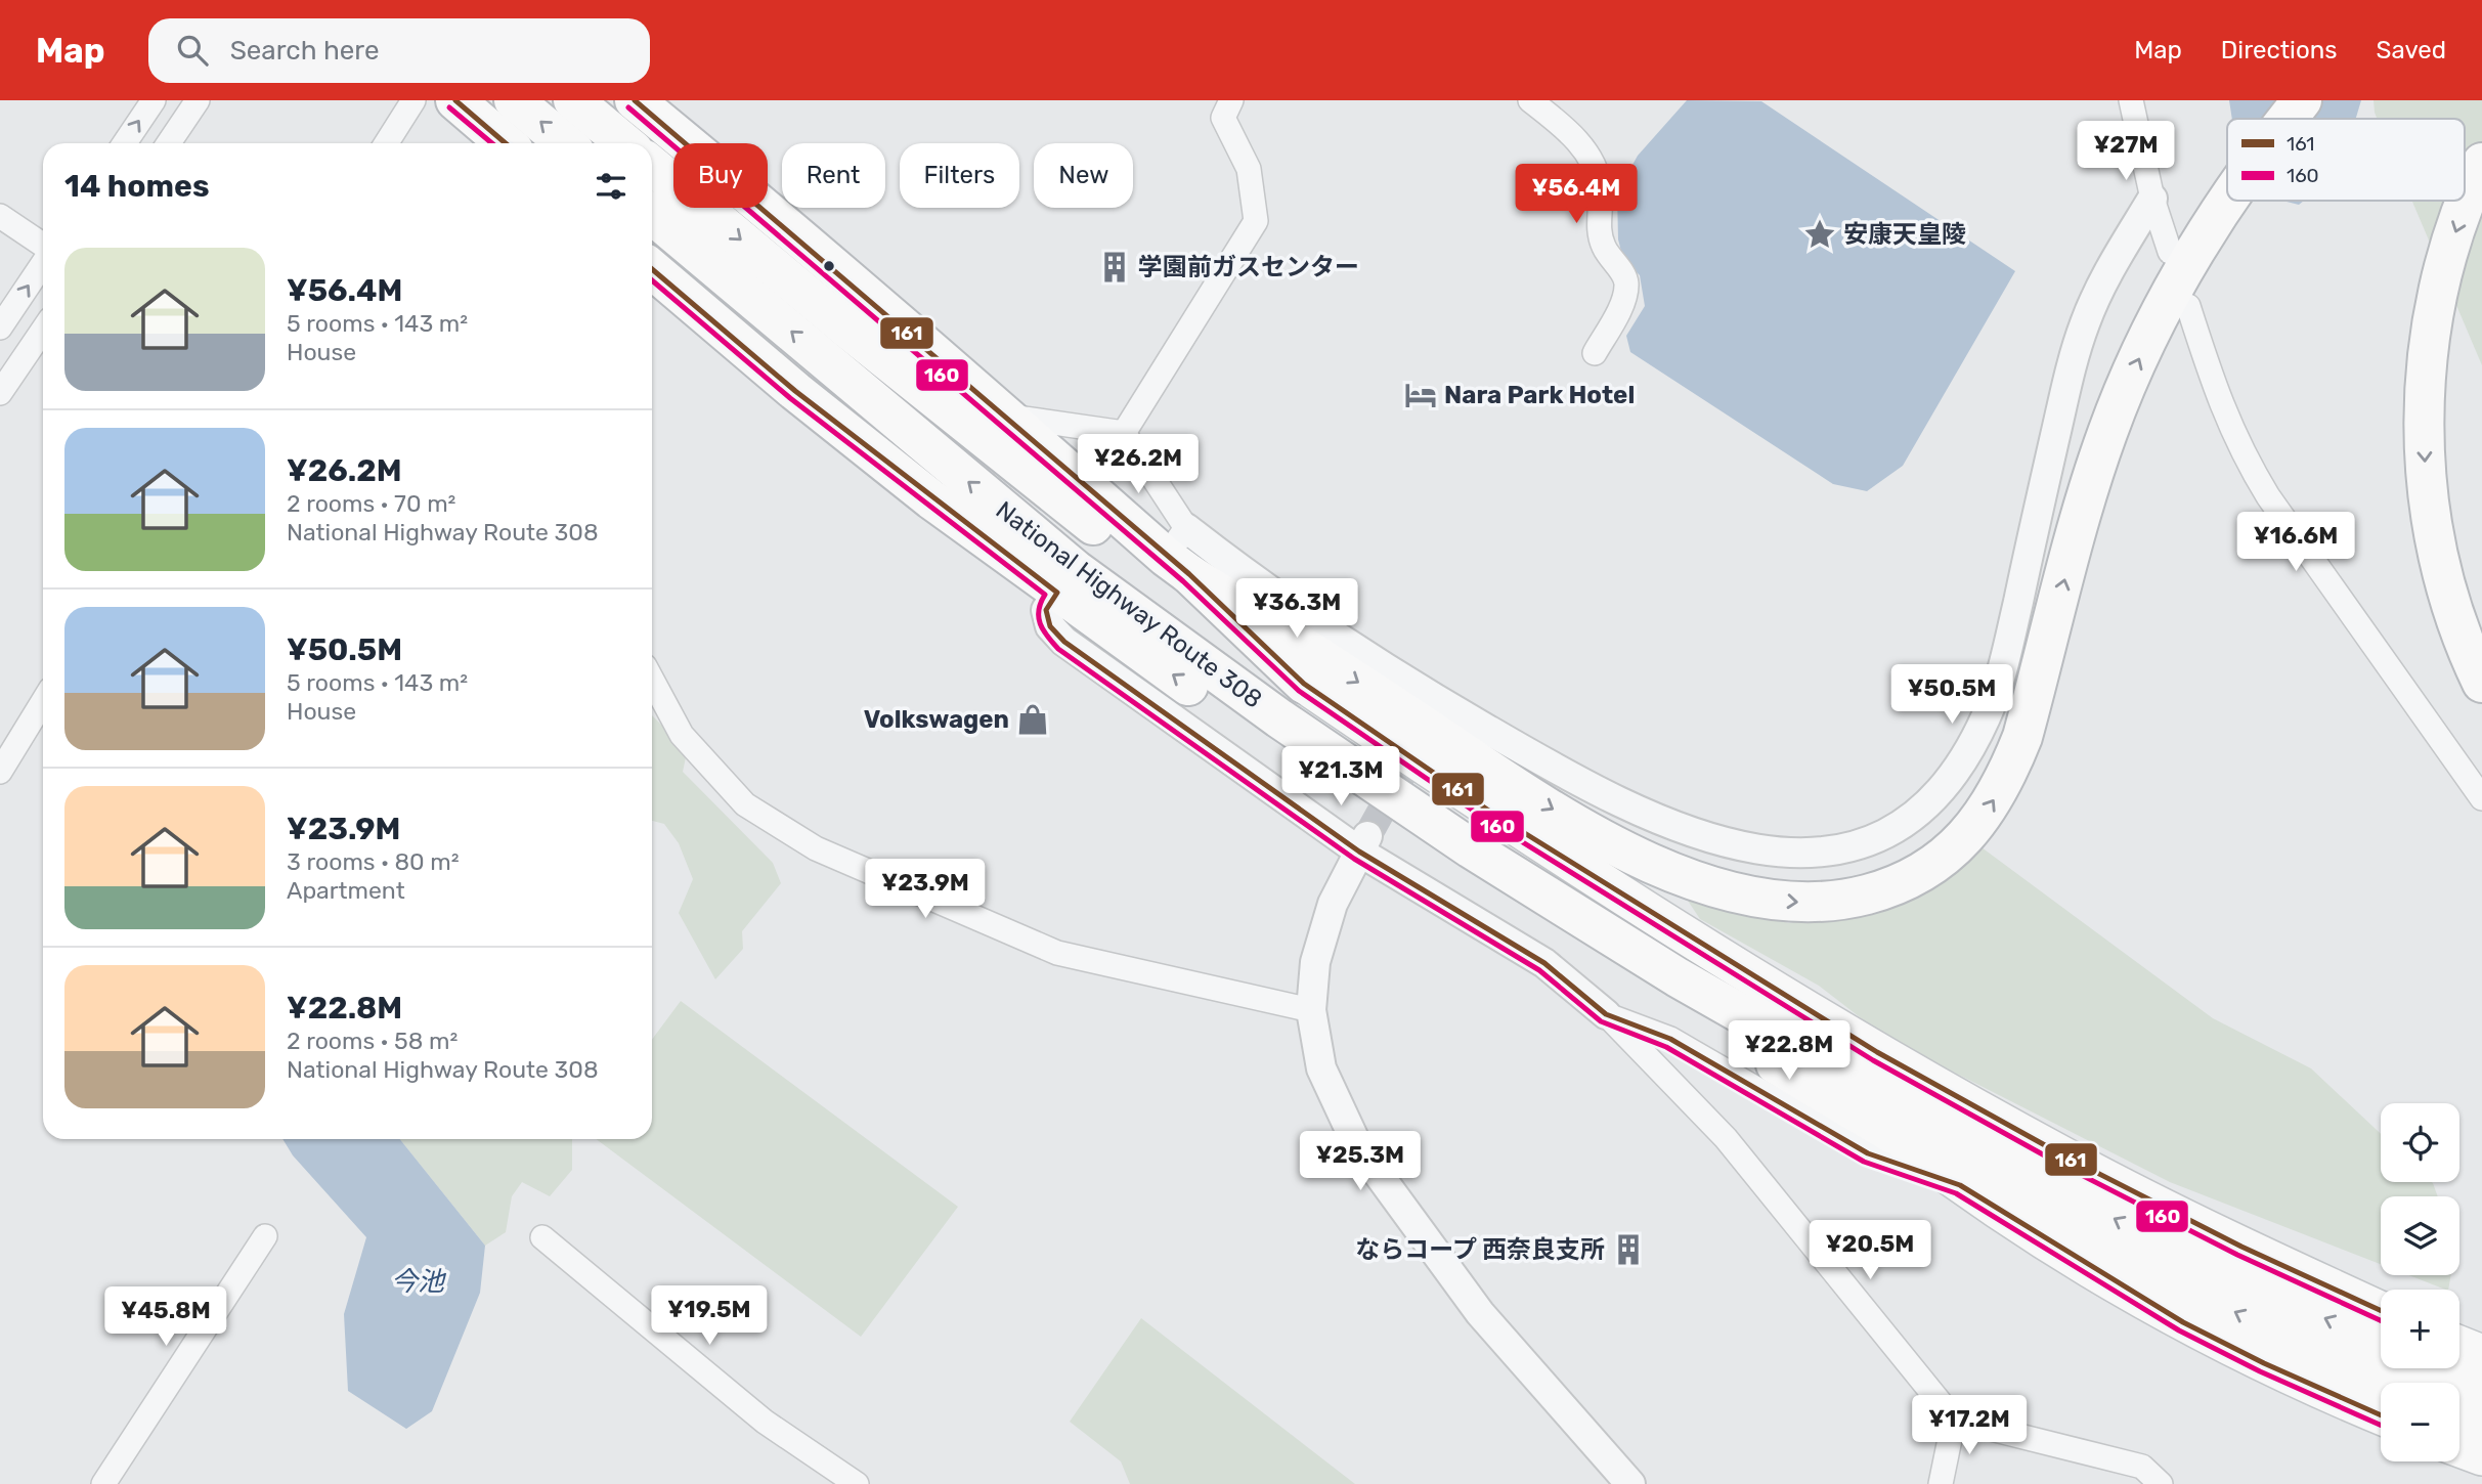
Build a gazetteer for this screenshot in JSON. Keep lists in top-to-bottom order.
{
  "streets": {
    "highway": ["National Highway Route 308"]
  },
  "water": ["今池"],
  "places": {
    "place": ["安康天皇陵"],
    "building": ["学園前ガスセンター", "ならコープ 西奈良支所"],
    "hotel": ["Nara Park Hotel"],
    "shop": ["Volkswagen"]
  },
  "lines": ["transit line 161", "transit line 160"],
  "legend": ["161", "160"],
  "page": {
    "header": "Map",
    "search": "Search here",
    "nav": ["Map", "Directions", "Saved"],
    "price": [
      "¥27M",
      "¥56.4M",
      "¥26.2M",
      "¥16.6M",
      "¥36.3M",
      "¥50.5M",
      "¥21.3M",
      "¥23.9M",
      "¥22.8M",
      "¥25.3M",
      "¥20.5M",
      "¥19.5M",
      "¥45.8M",
      "¥17.2M"
    ],
    "chip": [
      "Buy",
      "Rent",
      "Filters",
      "New"
    ],
    "heading": "14 homes",
    "list": [
      {
        "name": "¥56.4M",
        "note": "5 rooms · 143 m² · House"
      },
      {
        "name": "¥26.2M",
        "note": "2 rooms · 70 m² · National Highway Route 308"
      },
      {
        "name": "¥50.5M",
        "note": "5 rooms · 143 m² · House"
      },
      {
        "name": "¥23.9M",
        "note": "3 rooms · 80 m² · Apartment"
      },
      {
        "name": "¥22.8M",
        "note": "2 rooms · 58 m² · National Highway Route 308"
      }
    ],
    "map_buttons": ["+", "−"]
  }
}
